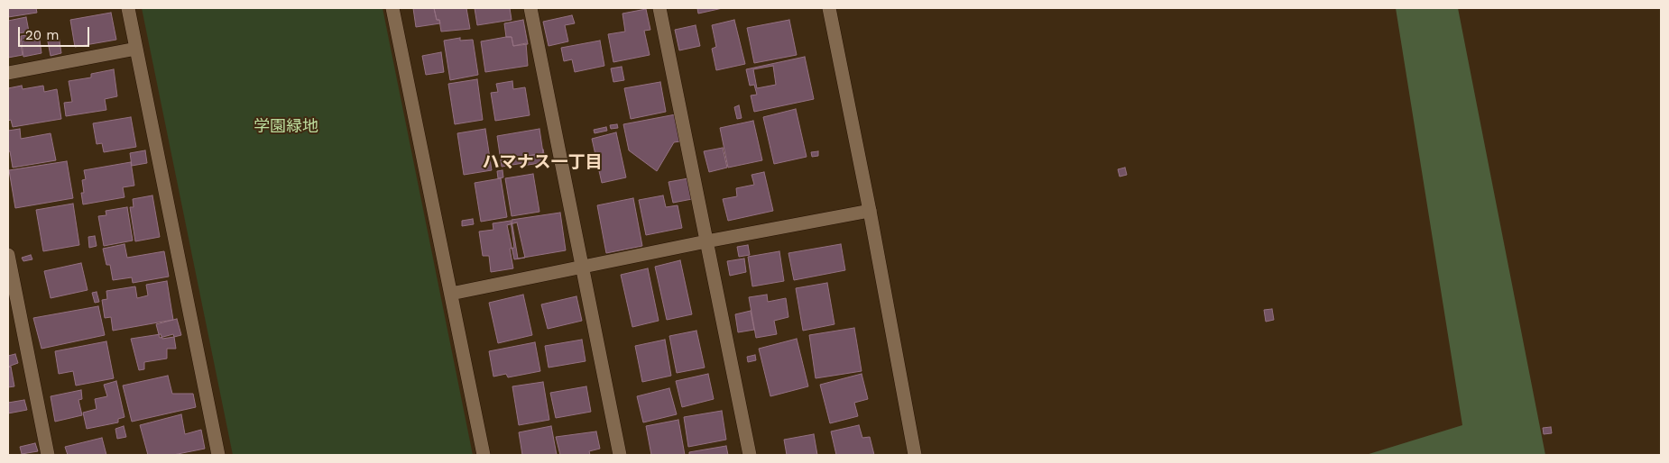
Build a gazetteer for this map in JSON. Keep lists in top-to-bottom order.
{
  "districts": ["ハマナス一丁目"],
  "parks": ["学園緑地"],
  "scale_bar": "20 m"
}
